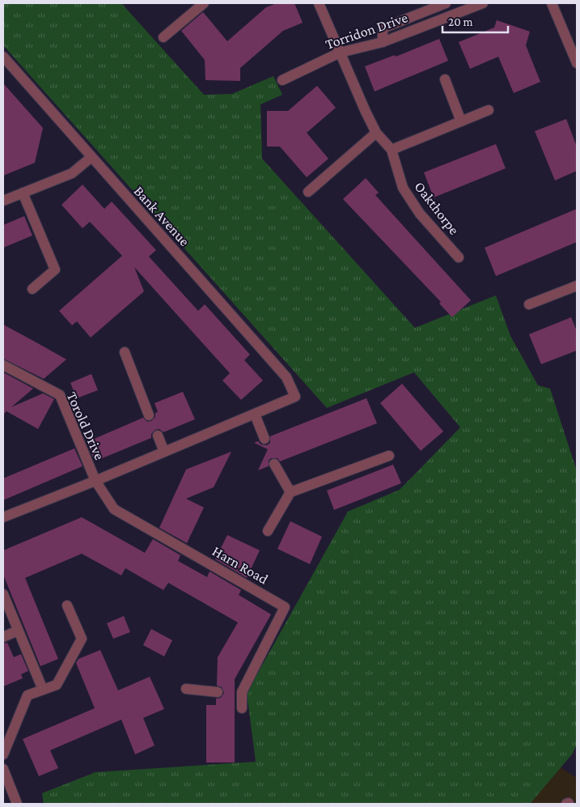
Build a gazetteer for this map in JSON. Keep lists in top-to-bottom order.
{
  "streets": {
    "street": [
      "Torridon Drive",
      "Oakthorpe",
      "Bank Avenue",
      "Torold Drive",
      "Harn Road"
    ]
  },
  "crossings": [
    ["Torridon Drive", "Oakthorpe"],
    ["Torold Drive", "Harn Road"]
  ],
  "scale_bar": "20 m"
}
